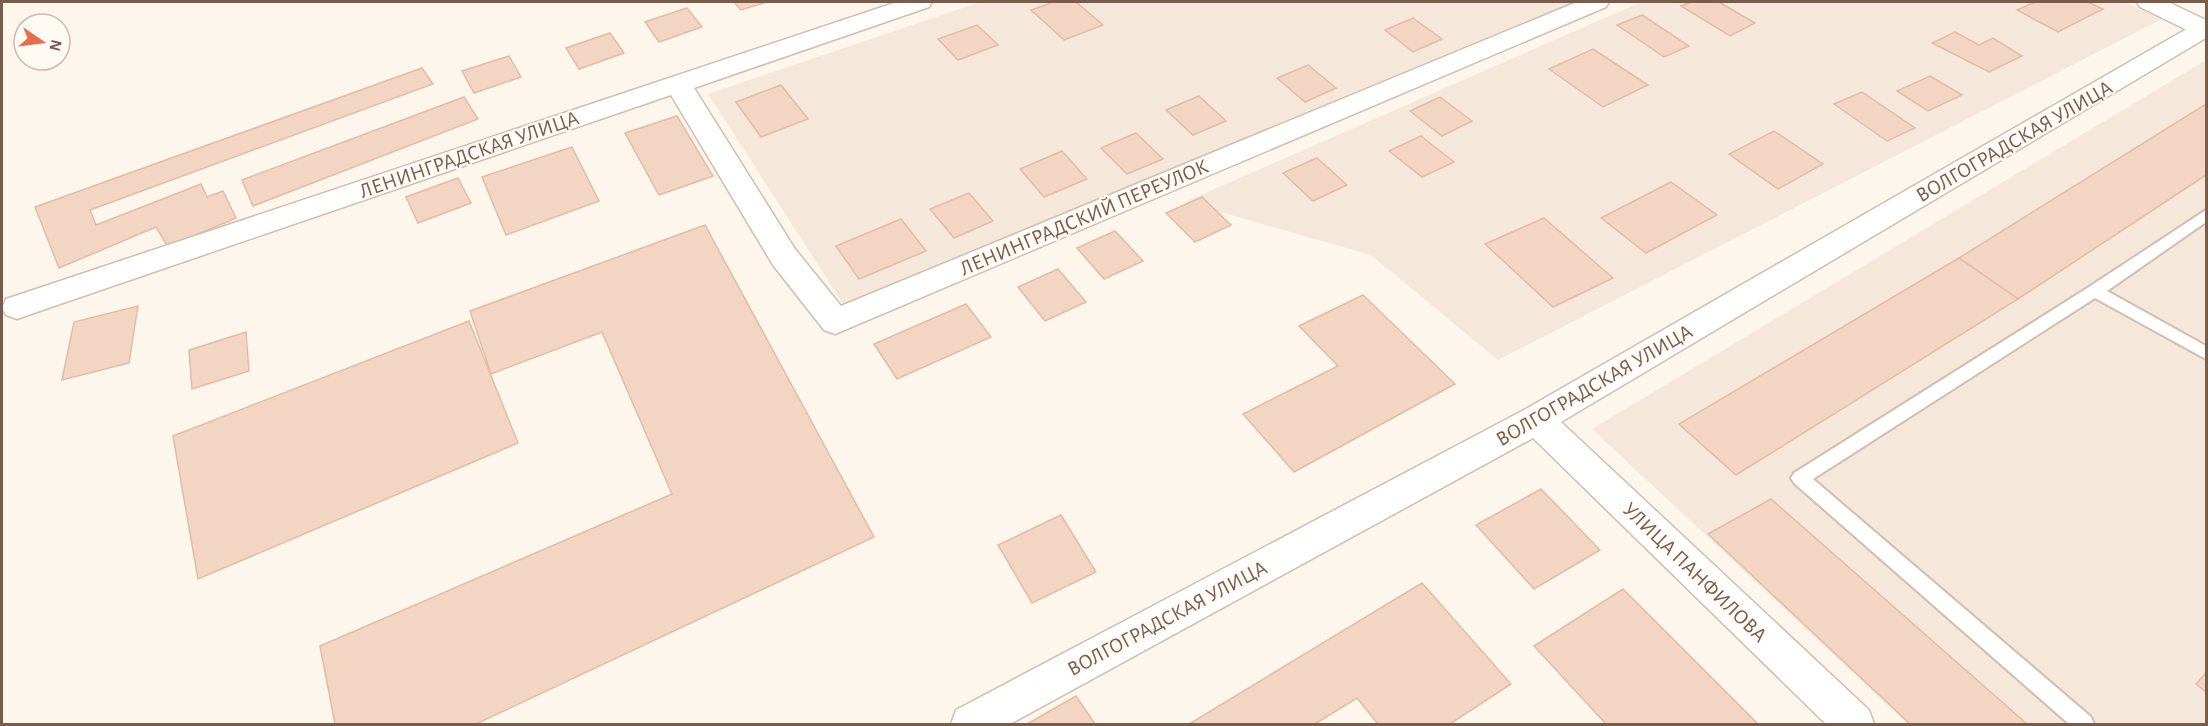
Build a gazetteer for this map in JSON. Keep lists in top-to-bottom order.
{
  "streets": {
    "street": [
      "ВОЛГОГРАДСКАЯ УЛИЦА",
      "ЛЕНИНГРАДСКАЯ УЛИЦА",
      "ЛЕНИНГРАДСКИЙ ПЕРЕУЛОК",
      "УЛИЦА ПАНФИЛОВА"
    ]
  },
  "crossings": [
    ["ВОЛГОГРАДСКАЯ УЛИЦА", "УЛИЦА ПАНФИЛОВА"],
    ["ЛЕНИНГРАДСКАЯ УЛИЦА", "ЛЕНИНГРАДСКИЙ ПЕРЕУЛОК"]
  ],
  "north": "right"
}
